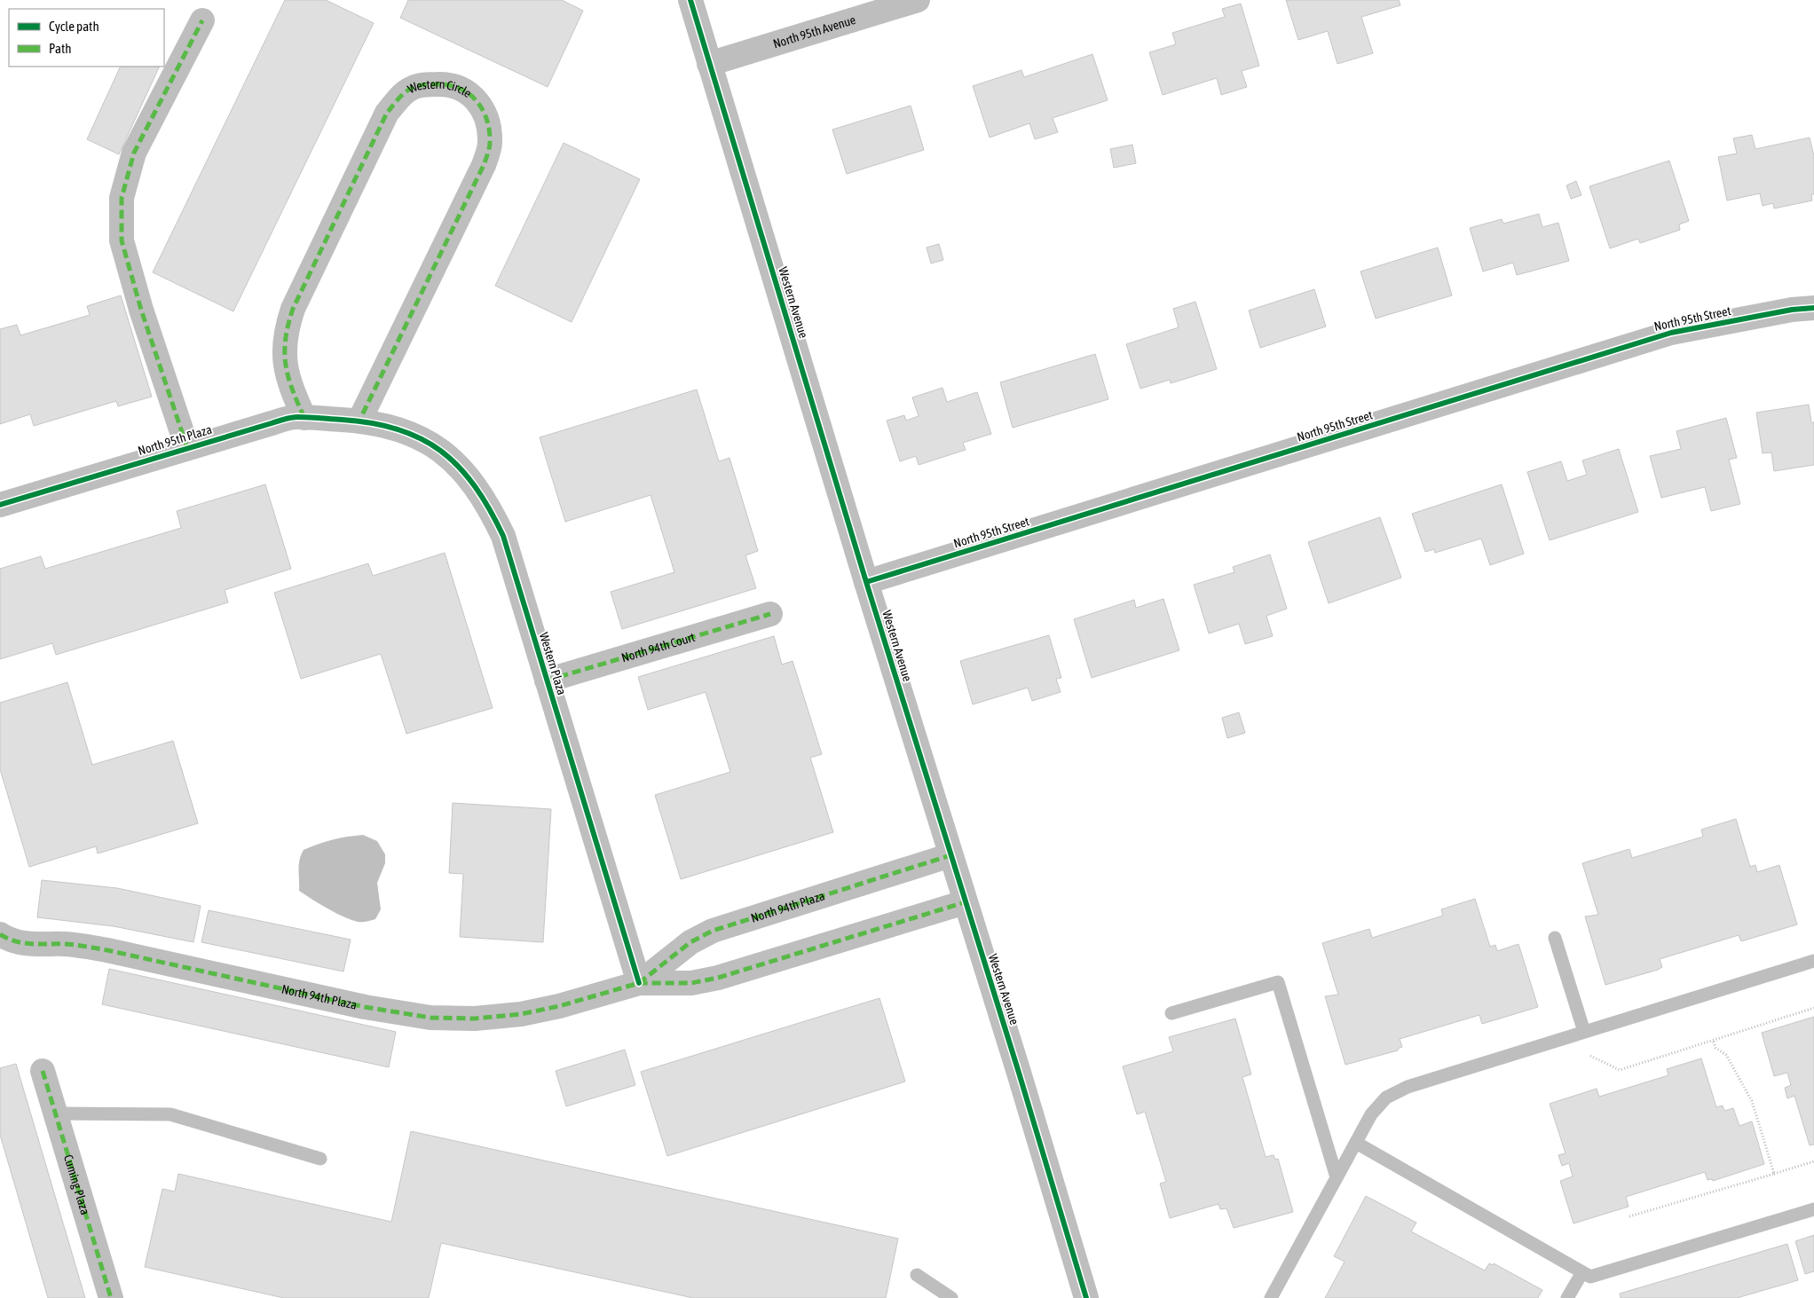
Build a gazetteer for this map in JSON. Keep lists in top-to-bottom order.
{
  "streets": {
    "street": [
      "North 95th Avenue",
      "Western Circle",
      "Western Avenue",
      "North 95th Street",
      "North 95th Plaza",
      "North 94th Court",
      "Western Plaza",
      "North 94th Plaza",
      "Cuming Plaza"
    ]
  },
  "crossings": [
    ["North 95th Avenue", "Western Avenue"],
    ["Western Circle", "North 95th Plaza"],
    ["Western Circle", "Western Plaza"],
    ["Western Avenue", "North 95th Street"],
    ["Western Avenue", "North 94th Plaza"],
    ["North 95th Plaza", "Western Plaza"],
    ["North 94th Court", "Western Plaza"],
    ["Western Plaza", "North 94th Plaza"]
  ],
  "legend": ["Cycle path", "Path"]
}
